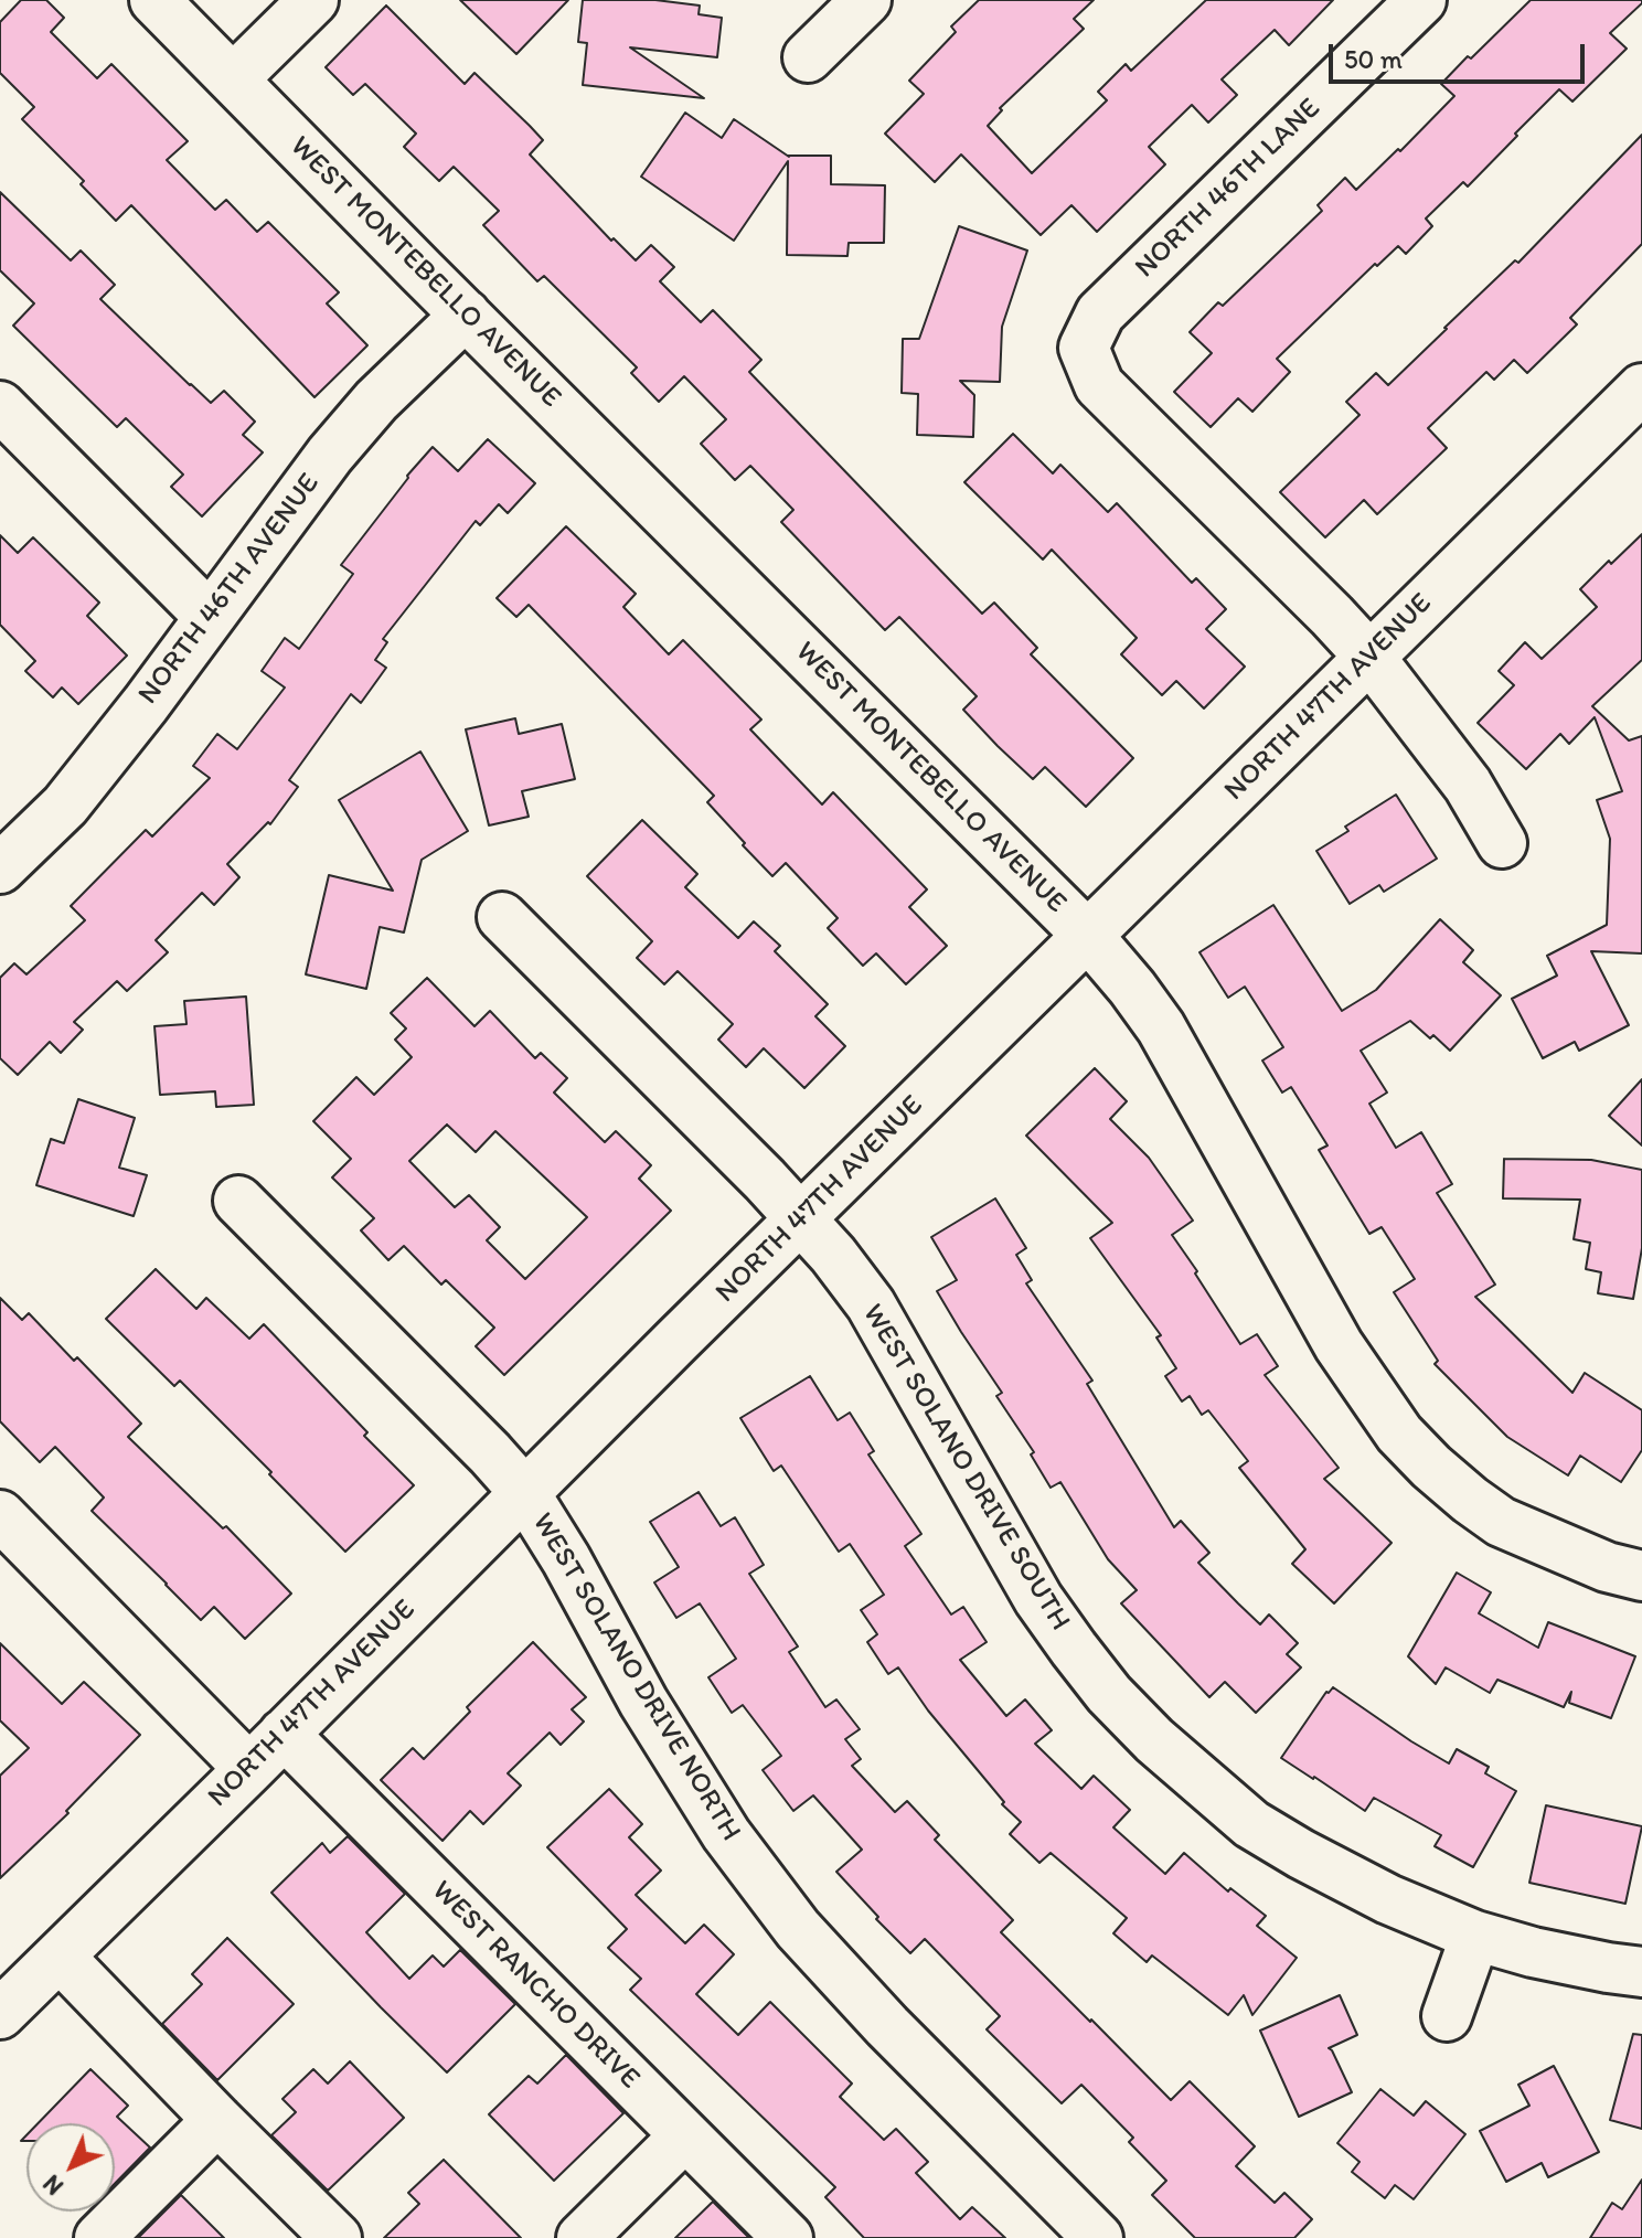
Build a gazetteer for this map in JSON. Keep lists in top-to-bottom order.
{
  "streets": {
    "street": [
      "NORTH 46TH LANE",
      "WEST MONTEBELLO AVENUE",
      "NORTH 46TH AVENUE",
      "NORTH 47TH AVENUE",
      "WEST SOLANO DRIVE SOUTH",
      "WEST SOLANO DRIVE NORTH",
      "WEST RANCHO DRIVE"
    ]
  },
  "crossings": [
    ["NORTH 46TH LANE", "NORTH 47TH AVENUE"],
    ["WEST MONTEBELLO AVENUE", "NORTH 46TH AVENUE"],
    ["WEST MONTEBELLO AVENUE", "NORTH 47TH AVENUE"],
    ["NORTH 47TH AVENUE", "WEST SOLANO DRIVE SOUTH"],
    ["NORTH 47TH AVENUE", "WEST SOLANO DRIVE NORTH"],
    ["NORTH 47TH AVENUE", "WEST RANCHO DRIVE"]
  ],
  "scale_bar": "50 m",
  "north": "bottom left"
}
